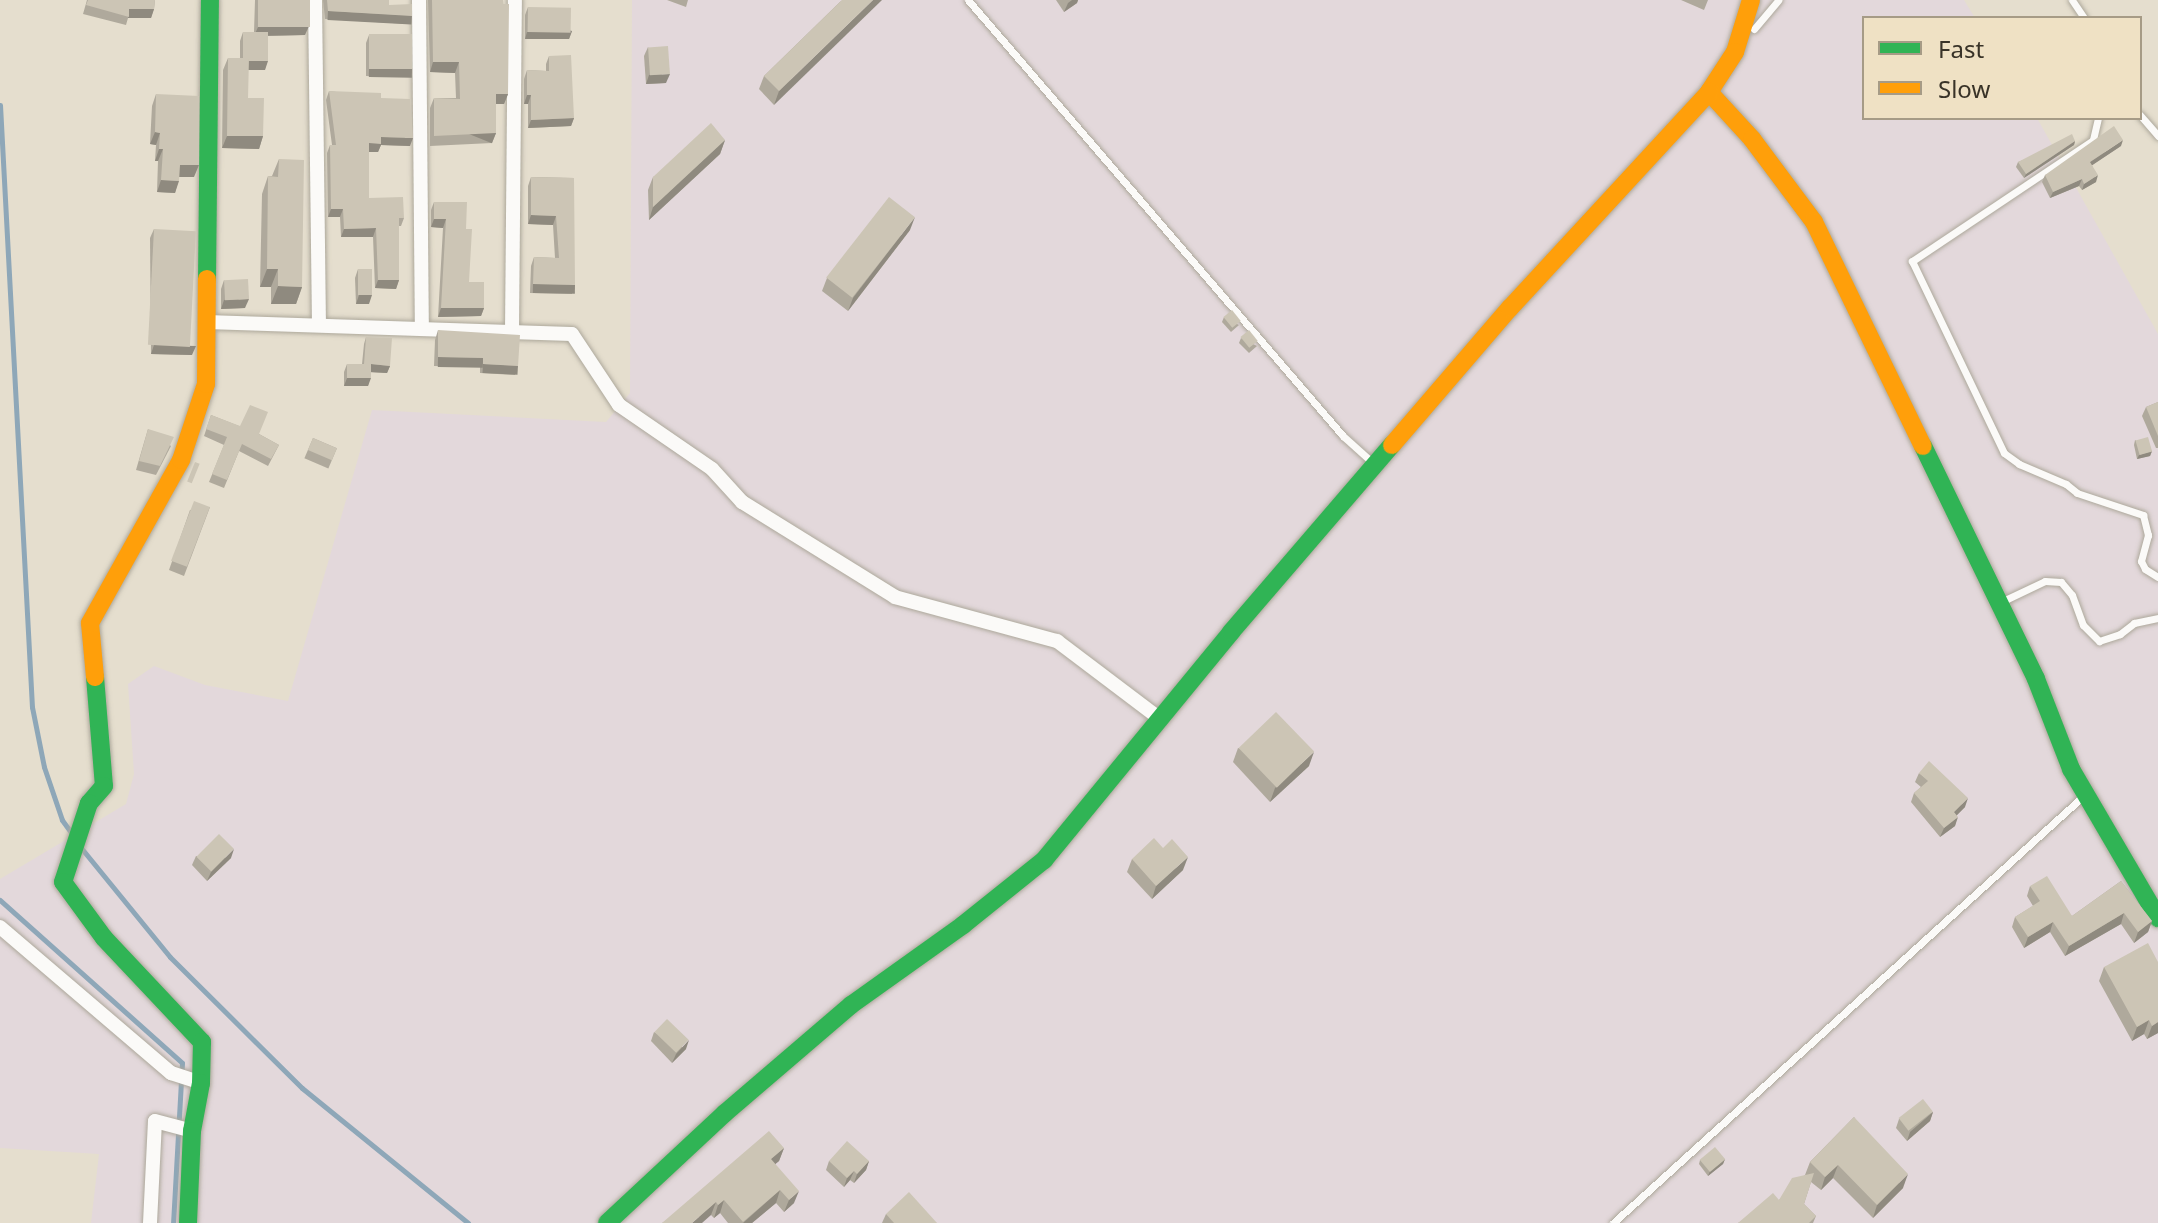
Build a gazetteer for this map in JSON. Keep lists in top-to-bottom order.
{
  "legend": ["Fast", "Slow"]
}
